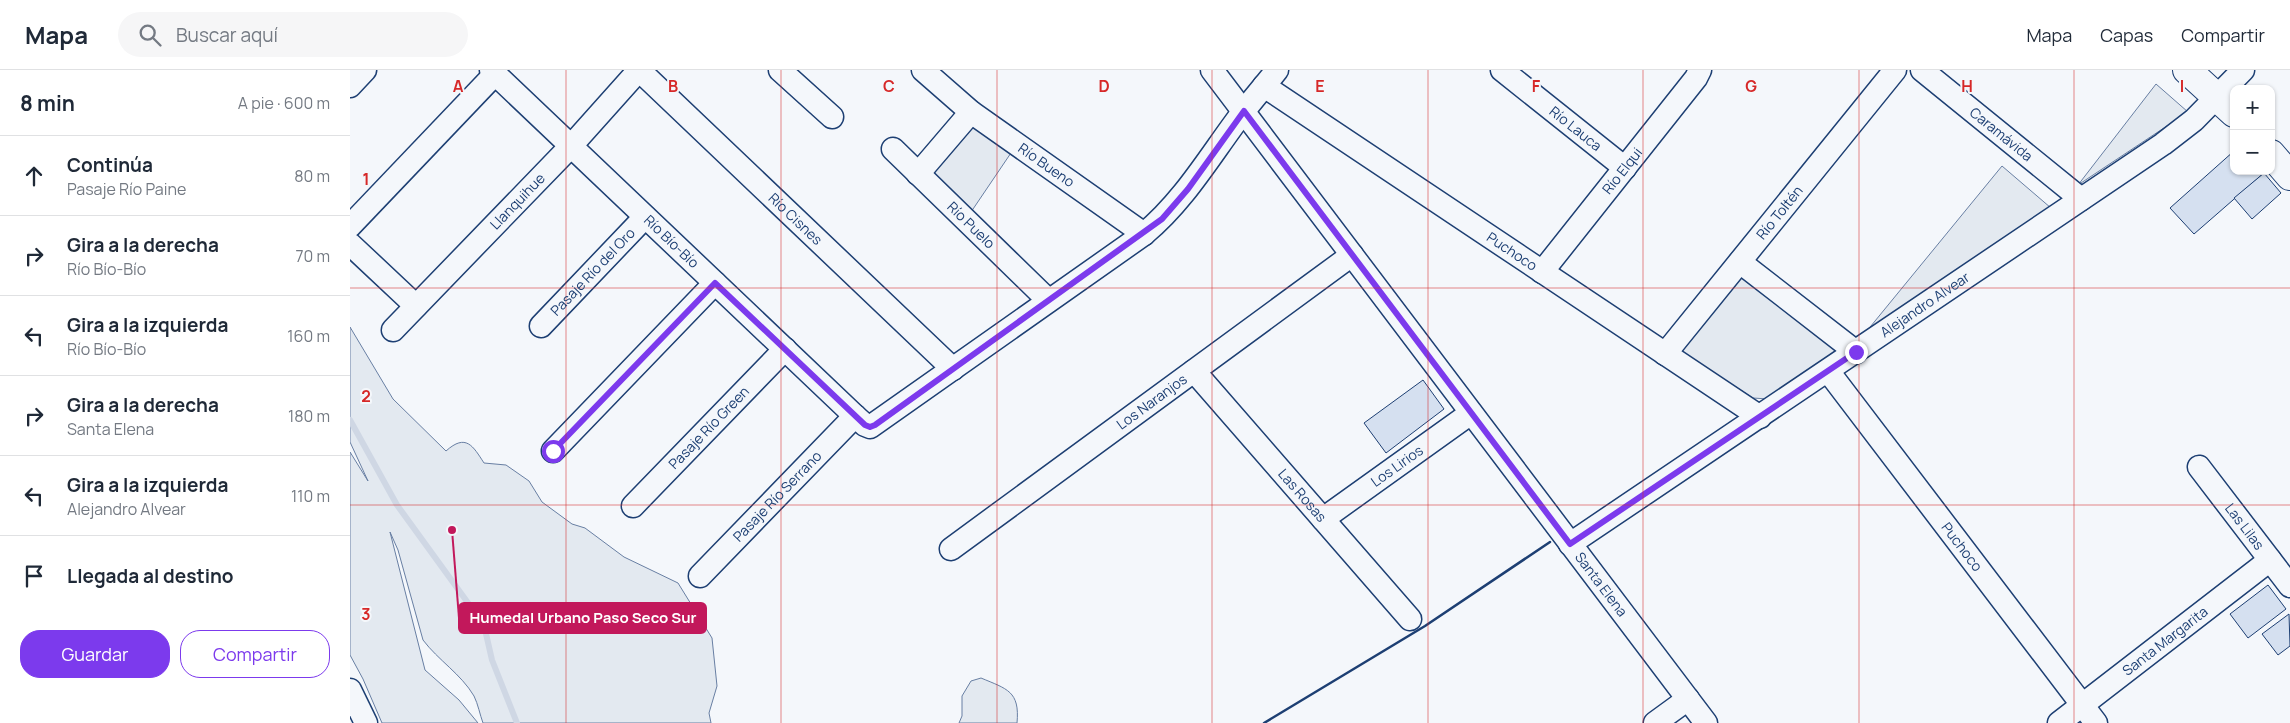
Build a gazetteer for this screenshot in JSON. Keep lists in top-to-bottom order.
{
  "streets": {
    "street": [
      "Río Lauca",
      "Caramávida",
      "Río Bueno",
      "Río Elqui",
      "Llanquihue",
      "Río Toltén",
      "Río Cisnes",
      "Río Puelo",
      "Río Bío-Bío",
      "Puchoco",
      "Pasaje Río del Oro",
      "Alejandro Alvear",
      "Los Naranjos",
      "Pasaje Río Green",
      "Los Lirios",
      "Las Rosas",
      "Pasaje Río Serrano",
      "Las Lilas",
      "Santa Elena",
      "Santa Margarita"
    ]
  },
  "crossings": [
    ["Río Lauca", "Río Elqui"],
    ["Caramávida", "Alejandro Alvear"],
    ["Río Bueno", "Río Bío-Bío"],
    ["Río Elqui", "Puchoco"],
    ["Llanquihue", "Río Cisnes"],
    ["Llanquihue", "Río Bío-Bío"],
    ["Río Toltén", "Puchoco"],
    ["Río Cisnes", "Río Bío-Bío"],
    ["Río Puelo", "Río Bío-Bío"],
    ["Río Bío-Bío", "Puchoco"],
    ["Río Bío-Bío", "Pasaje Río del Oro"],
    ["Río Bío-Bío", "Pasaje Río Green"],
    ["Río Bío-Bío", "Pasaje Río Serrano"],
    ["Río Bío-Bío", "Santa Elena"],
    ["Puchoco", "Alejandro Alvear"],
    ["Puchoco", "Santa Margarita"],
    ["Alejandro Alvear", "Santa Elena"],
    ["Los Naranjos", "Las Rosas"],
    ["Los Naranjos", "Santa Elena"],
    ["Los Lirios", "Las Rosas"],
    ["Los Lirios", "Santa Elena"],
    ["Las Lilas", "Santa Margarita"]
  ],
  "places": ["Humedal Urbano Paso Seco Sur"],
  "page": {
    "header": "Mapa",
    "search": "Buscar aquí",
    "nav": ["Mapa", "Capas", "Compartir"],
    "heading": ["8 min", "A pie · 600 m"],
    "map_buttons": ["+", "−"],
    "list": [
      ["Continúa", "Pasaje Río Paine", "80 m"],
      ["Gira a la derecha", "Río Bío-Bío", "70 m"],
      ["Gira a la izquierda", "Río Bío-Bío", "160 m"],
      ["Gira a la derecha", "Santa Elena", "180 m"],
      ["Gira a la izquierda", "Alejandro Alvear", "110 m"],
      "Llegada al destino"
    ],
    "buttons": ["Guardar", "Compartir"]
  },
  "grid": {
    "columns": [
      "A",
      "B",
      "C",
      "D",
      "E",
      "F",
      "G",
      "H",
      "I"
    ],
    "rows": ["1", "2", "3"]
  }
}
